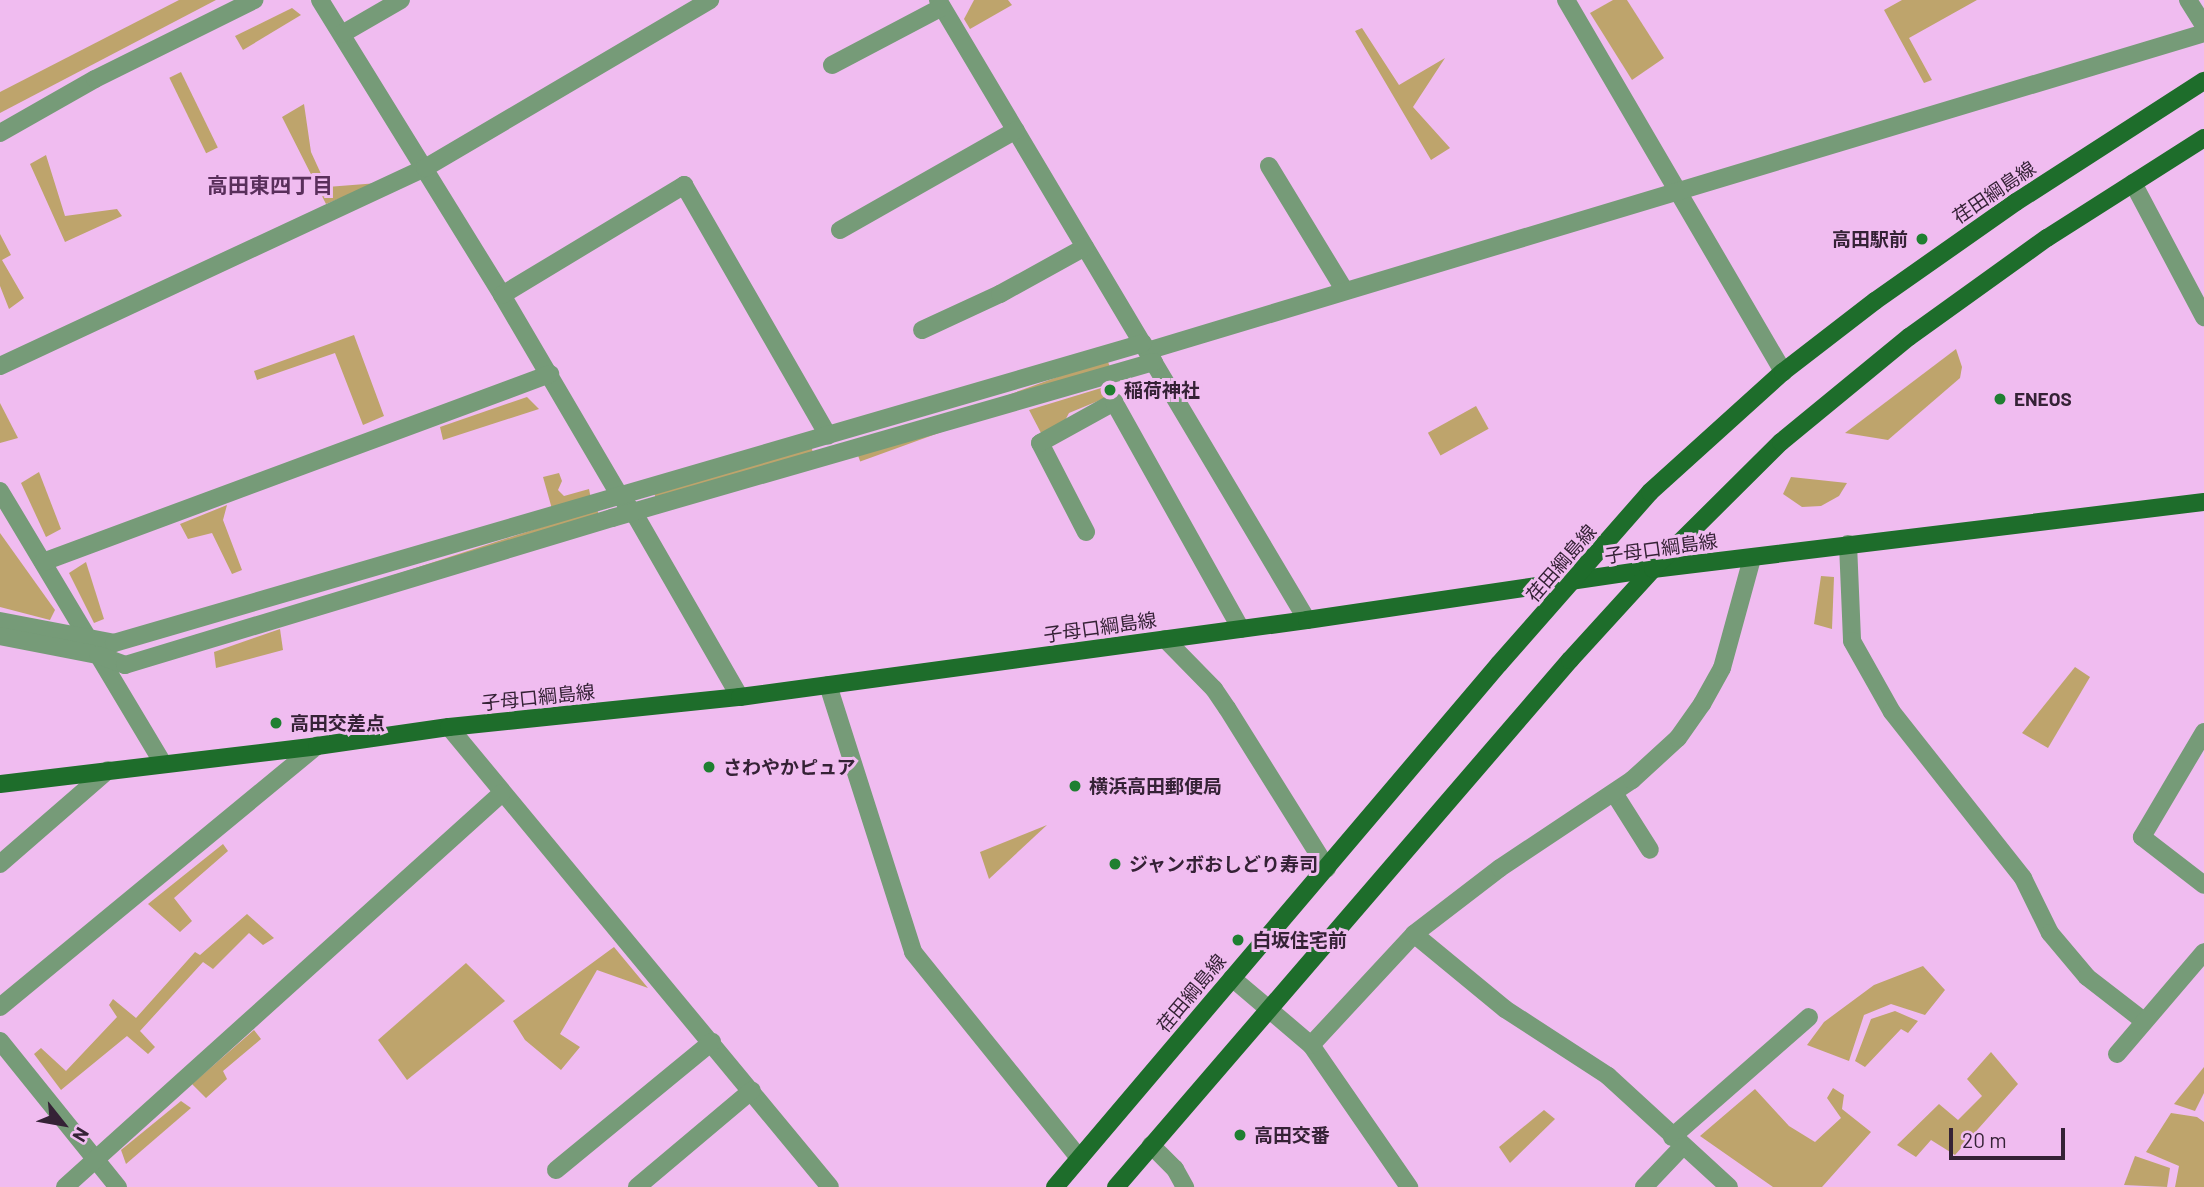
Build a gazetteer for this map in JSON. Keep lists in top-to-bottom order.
{
  "streets": {
    "main road": ["荏田綱島線", "子母口綱島線"]
  },
  "crossings": [
    ["荏田綱島線", "子母口綱島線"]
  ],
  "districts": ["高田東四丁目"],
  "places": [
    "高田駅前",
    "稲荷神社",
    "ENEOS",
    "高田交差点",
    "さわやかピュア",
    "横浜高田郵便局",
    "ジャンボおしどり寿司",
    "白坂住宅前",
    "高田交番"
  ],
  "scale_bar": "20 m",
  "north": "bottom right"
}
